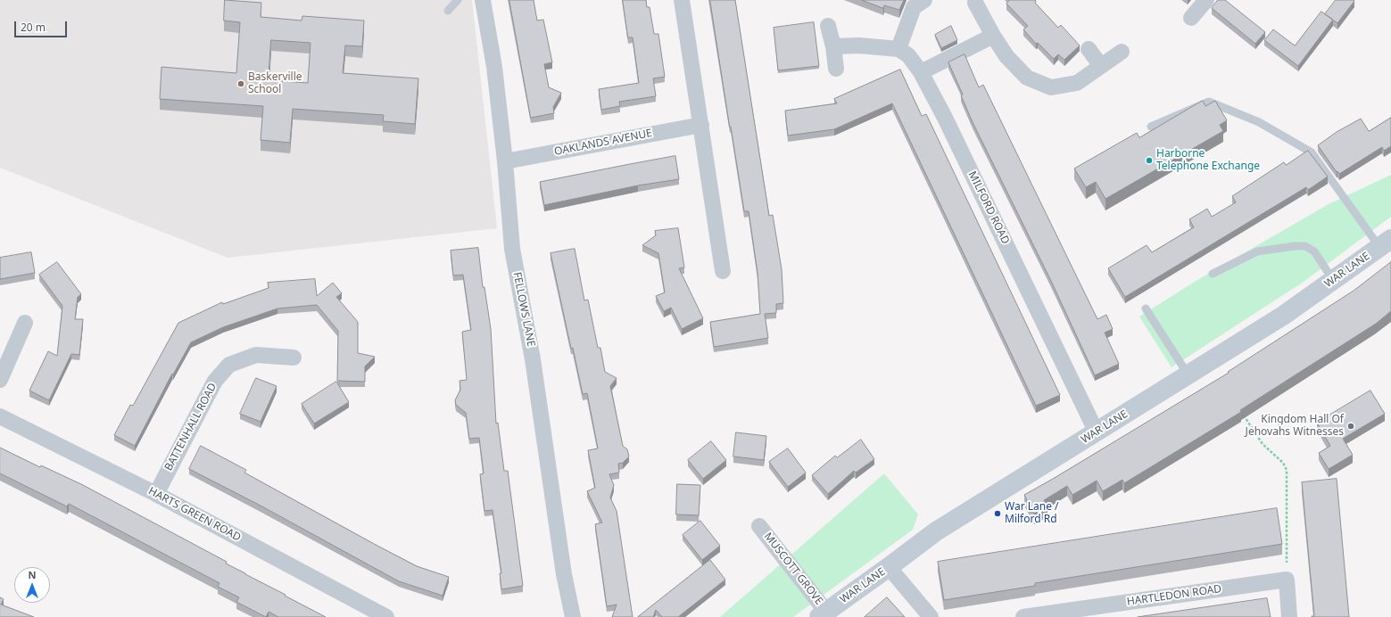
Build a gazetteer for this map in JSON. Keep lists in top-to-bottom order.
{
  "streets": {
    "street": [
      "OAKLANDS AVENUE",
      "MILFORD ROAD",
      "WAR LANE",
      "FELLOWS LANE",
      "BATTENHALL ROAD",
      "HARTS GREEN ROAD",
      "MUSCOTT GROVE",
      "HARTLEDON ROAD"
    ]
  },
  "crossings": [
    ["OAKLANDS AVENUE", "FELLOWS LANE"],
    ["MILFORD ROAD", "WAR LANE"],
    ["WAR LANE", "MUSCOTT GROVE"],
    ["BATTENHALL ROAD", "HARTS GREEN ROAD"]
  ],
  "places": [
    "Baskerville School",
    "Harborne Telephone Exchange",
    "Kingdom Hall Of Jehovahs Witnesses",
    "War Lane / Milford Rd"
  ],
  "scale_bar": "20 m",
  "north": "top"
}
